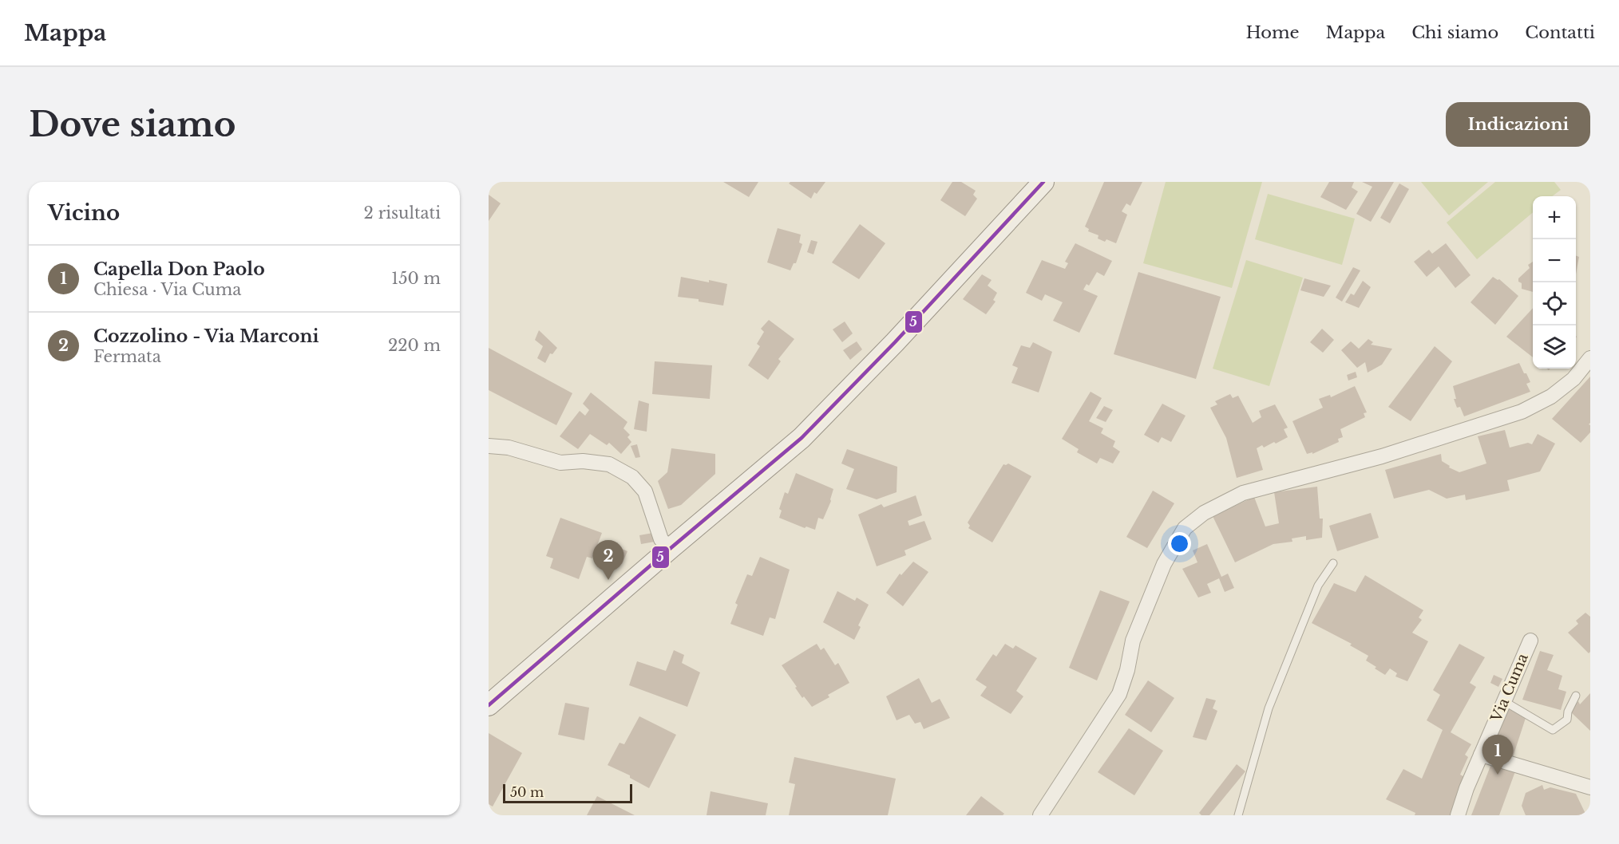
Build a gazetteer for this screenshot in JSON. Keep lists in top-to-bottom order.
{
  "streets": {
    "street": ["Via Cuma"]
  },
  "lines": ["transit line 5"],
  "scale_bar": "50 m",
  "page": {
    "header": "Mappa",
    "nav": [
      "Home",
      "Mappa",
      "Chi siamo",
      "Contatti"
    ],
    "buttons": "Indicazioni",
    "title": "Dove siamo",
    "heading": ["Vicino", "2 risultati"],
    "map_buttons": ["+", "−"],
    "list": [
      {
        "mark": "1",
        "name": "Capella Don Paolo",
        "note": "Chiesa · Via Cuma",
        "value": "150 m"
      },
      {
        "mark": "2",
        "name": "Cozzolino - Via Marconi",
        "note": "Fermata",
        "value": "220 m"
      }
    ],
    "pins": ["2", "1"],
    "scale": "50 m"
  }
}
